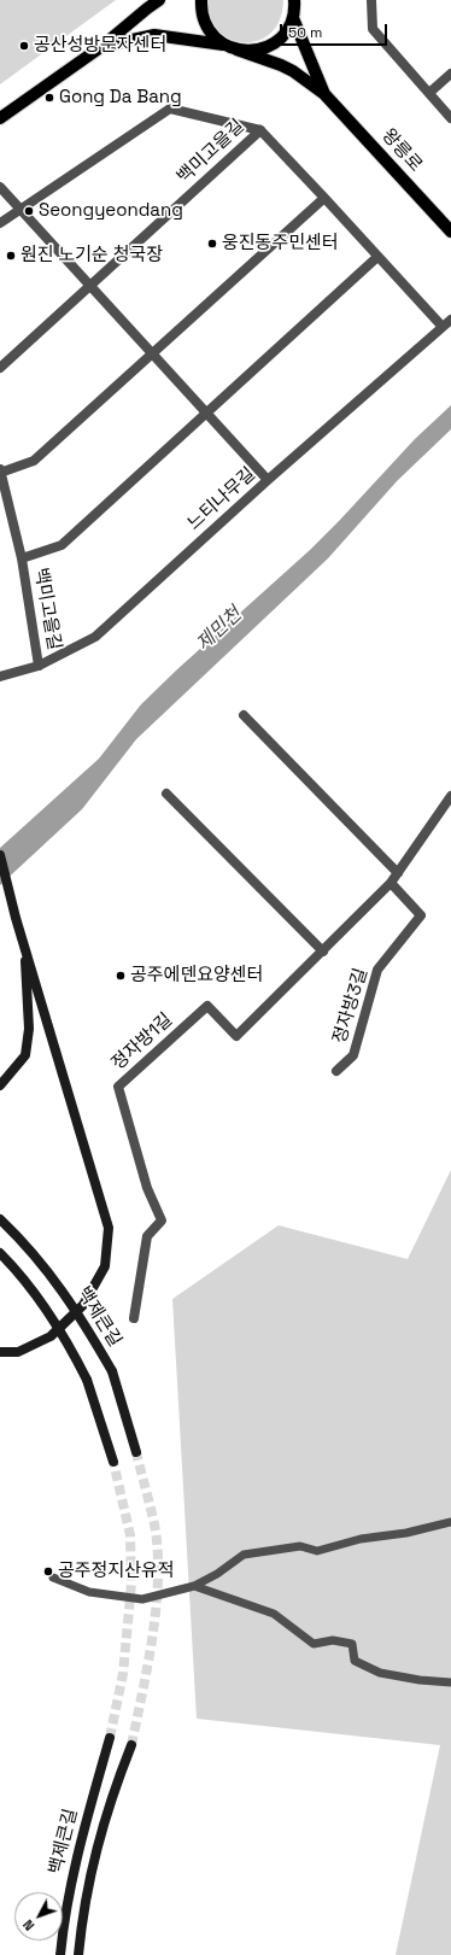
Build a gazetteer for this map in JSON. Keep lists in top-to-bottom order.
{
  "streets": {
    "main road": ["왕릉로", "백제큰길"],
    "street": [
      "백미고을길",
      "느티나무길",
      "정자방3길",
      "정자방1길"
    ]
  },
  "crossings": [
    ["백미고을길", "느티나무길"],
    ["정자방3길", "정자방1길"]
  ],
  "water": ["제민천"],
  "places": [
    "공산성방문자센터",
    "Gong Da Bang",
    "Seongyeondang",
    "웅진동주민센터",
    "원진 노기순 청국장",
    "공주에덴요양센터",
    "공주정지산유적"
  ],
  "scale_bar": "50 m",
  "north": "bottom left"
}
